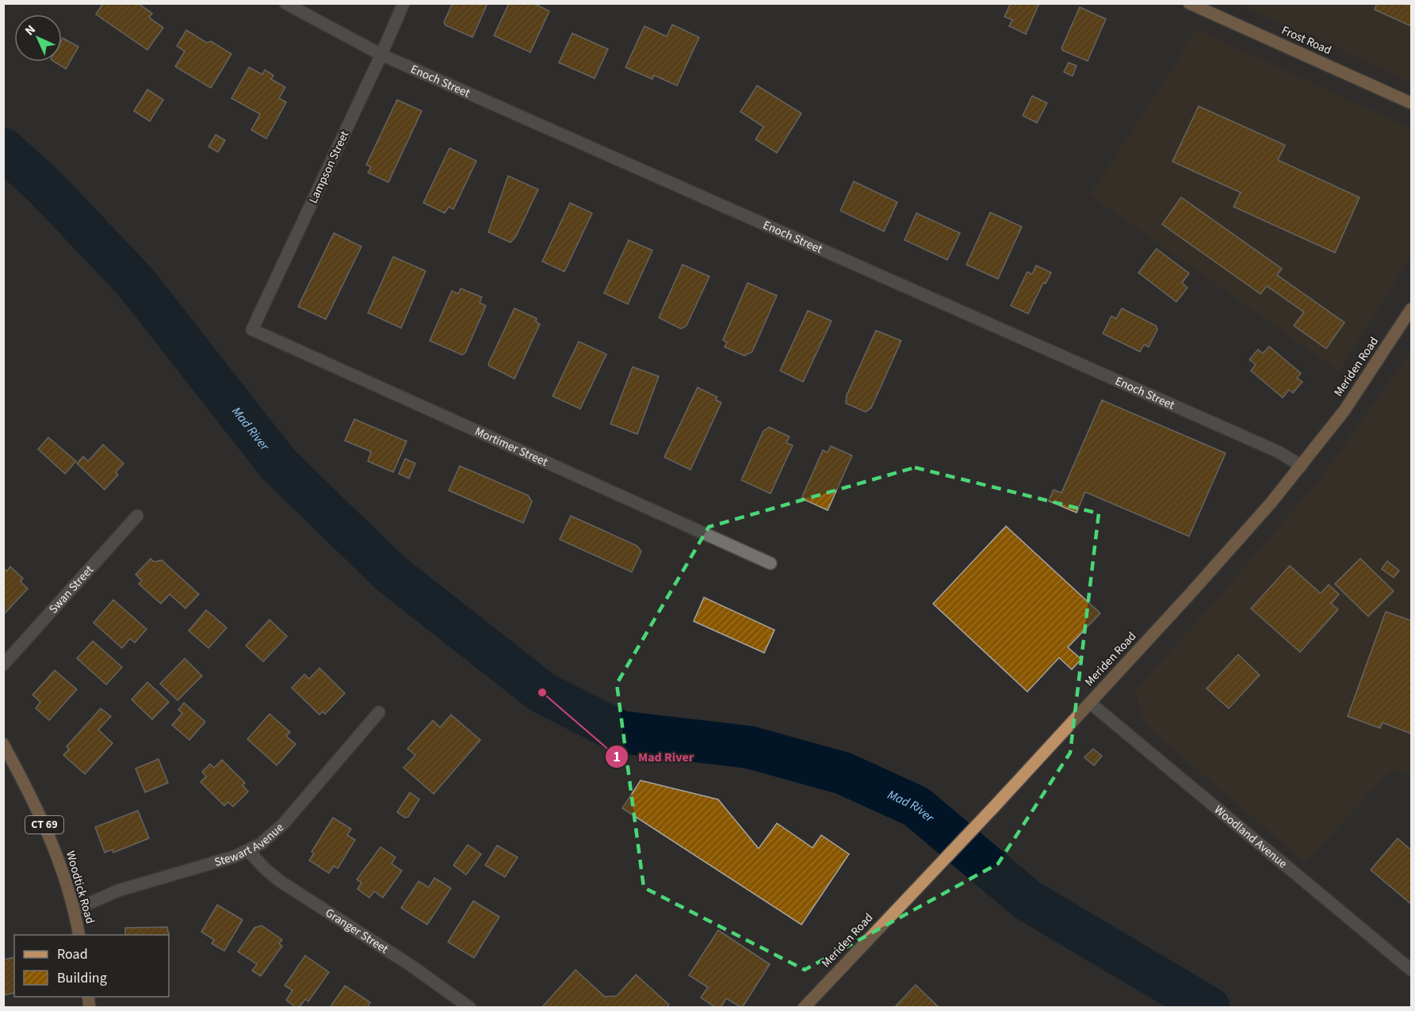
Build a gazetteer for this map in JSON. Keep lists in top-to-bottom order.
{
  "streets": {
    "main road": [
      "Frost Road",
      "Meriden Road",
      "CT 69",
      "Woodtick Road"
    ],
    "street": [
      "Enoch Street",
      "Lampson Street",
      "Mortimer Street",
      "Swan Street",
      "Woodland Avenue",
      "Stewart Avenue",
      "Granger Street"
    ]
  },
  "crossings": [
    ["Enoch Street", "Lampson Street"],
    ["Enoch Street", "Meriden Road"],
    ["Lampson Street", "Mortimer Street"],
    ["Meriden Road", "Woodland Avenue"],
    ["Stewart Avenue", "Woodtick Road"],
    ["Stewart Avenue", "Granger Street"]
  ],
  "water": ["Mad River"],
  "places": ["Mad River"],
  "legend": ["Road", "Building"],
  "north": "top left"
}
